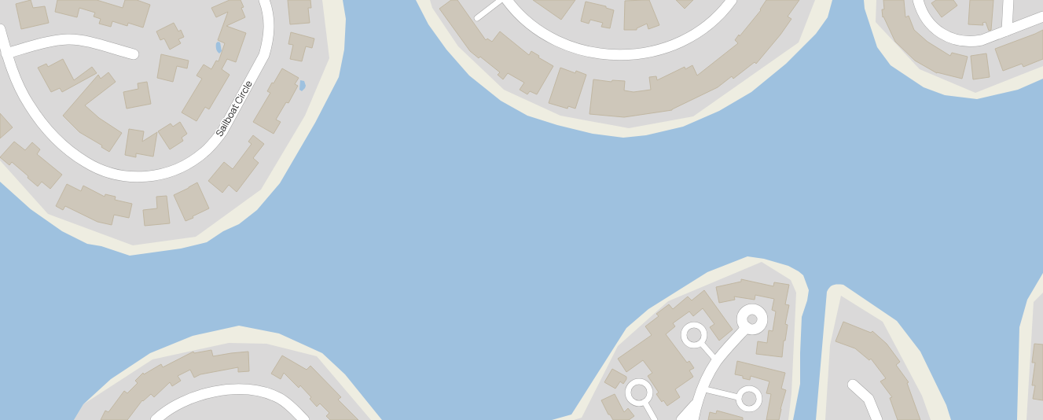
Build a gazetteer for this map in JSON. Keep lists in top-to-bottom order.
{
  "streets": {
    "street": ["Sailboat Circle"]
  }
}
